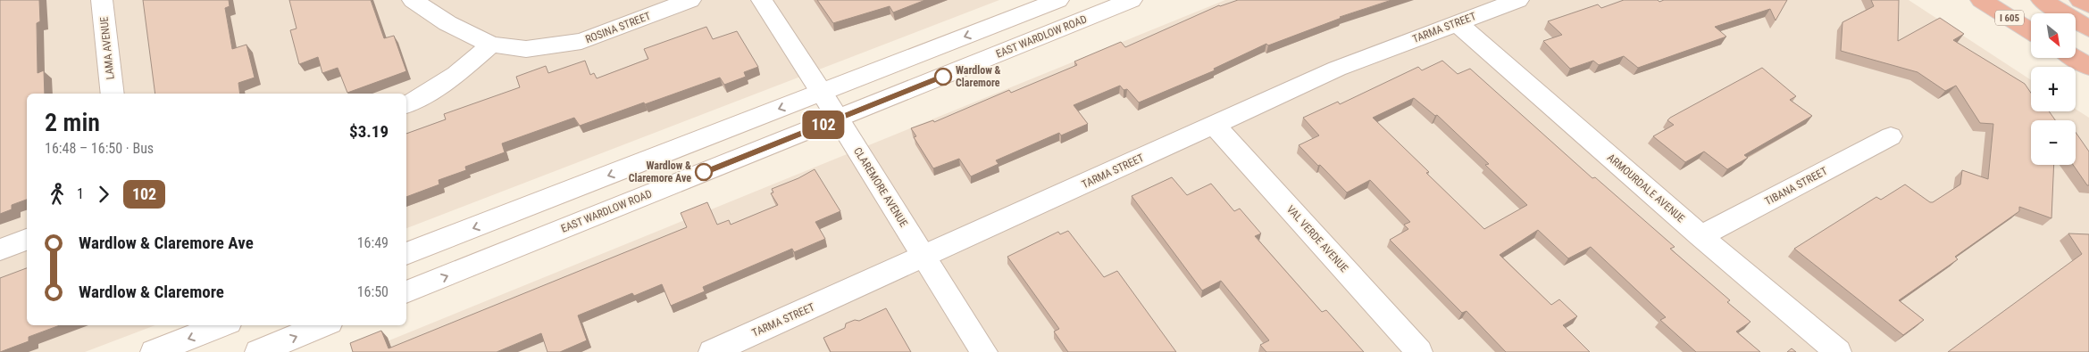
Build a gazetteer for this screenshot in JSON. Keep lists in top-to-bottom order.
{
  "streets": {
    "highway": ["I 605"],
    "street": [
      "ROSINA STREET",
      "TARMA STREET",
      "EAST WARDLOW ROAD",
      "LAMA AVENUE",
      "TIBANA STREET",
      "CLAREMORE AVENUE",
      "ARMOURDALE AVENUE",
      "VAL VERDE AVENUE"
    ]
  },
  "crossings": [
    ["TARMA STREET", "CLAREMORE AVENUE"],
    ["TARMA STREET", "ARMOURDALE AVENUE"],
    ["TARMA STREET", "VAL VERDE AVENUE"],
    ["EAST WARDLOW ROAD", "CLAREMORE AVENUE"],
    ["TIBANA STREET", "ARMOURDALE AVENUE"]
  ],
  "places": ["Wardlow & Claremore", "Wardlow & Claremore Ave"],
  "lines": ["bus line 102"],
  "north": "bottom right",
  "page": {
    "on_map": "102",
    "map_buttons": ["+", "−"],
    "heading": ["2 min", "16:48 – 16:50 · Bus", "$3.19"],
    "legs": ["1", "102"],
    "list": [
      {
        "name": "Wardlow & Claremore Ave",
        "value": "16:49"
      },
      {
        "name": "Wardlow & Claremore",
        "value": "16:50"
      }
    ]
  }
}
